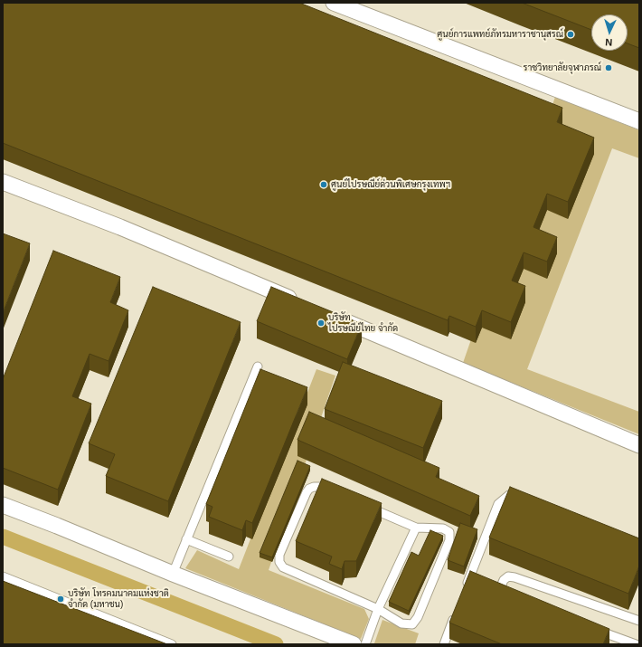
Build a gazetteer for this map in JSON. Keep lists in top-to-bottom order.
{
  "places": [
    "ศูนย์การแพทย์ภัทรมหาราชานุสรณ์",
    "ราชวิทยาลัยจุฬาภรณ์",
    "ศูนย์ไปรษณีย์ด่วนพิเศษกรุงเทพฯ",
    "บริษัท ไปรษณีย์ไทย จำกัด",
    "บริษัท โทรคมนาคมแห่งชาติ จำกัด (มหาชน)"
  ],
  "north": "bottom"
}
